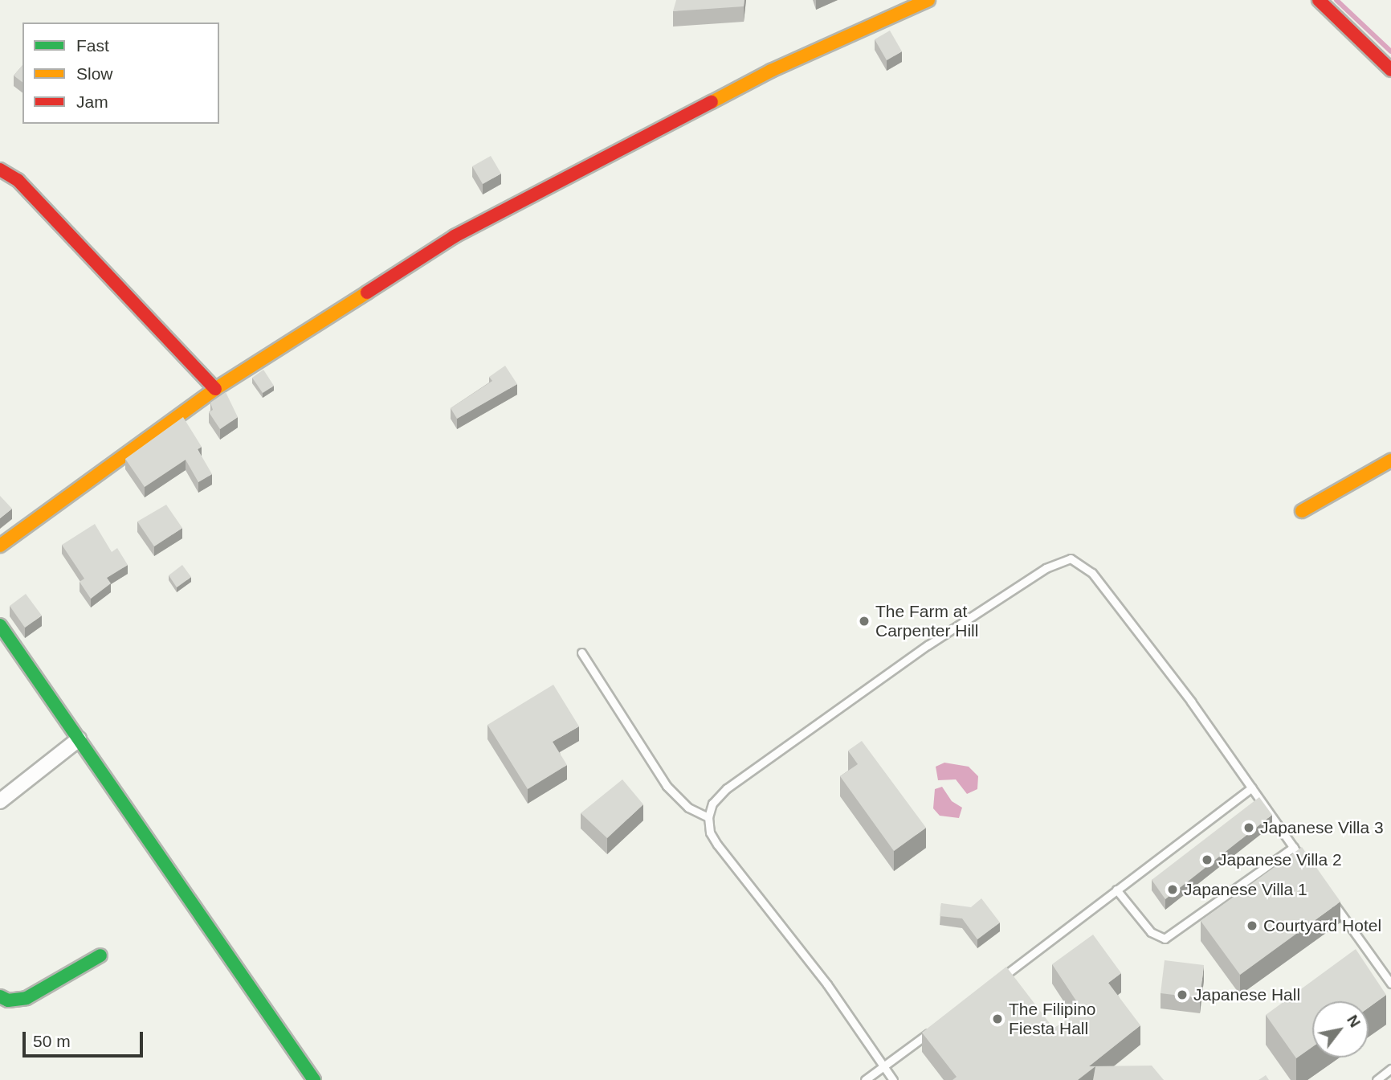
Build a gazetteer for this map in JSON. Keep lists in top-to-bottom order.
{
  "places": [
    "The Farm at Carpenter Hill",
    "Japanese Villa 3",
    "Japanese Villa 2",
    "Japanese Villa 1",
    "Courtyard Hotel",
    "Japanese Hall",
    "The Filipino Fiesta Hall"
  ],
  "legend": ["Fast", "Slow", "Jam"],
  "scale_bar": "50 m",
  "north": "top right"
}
